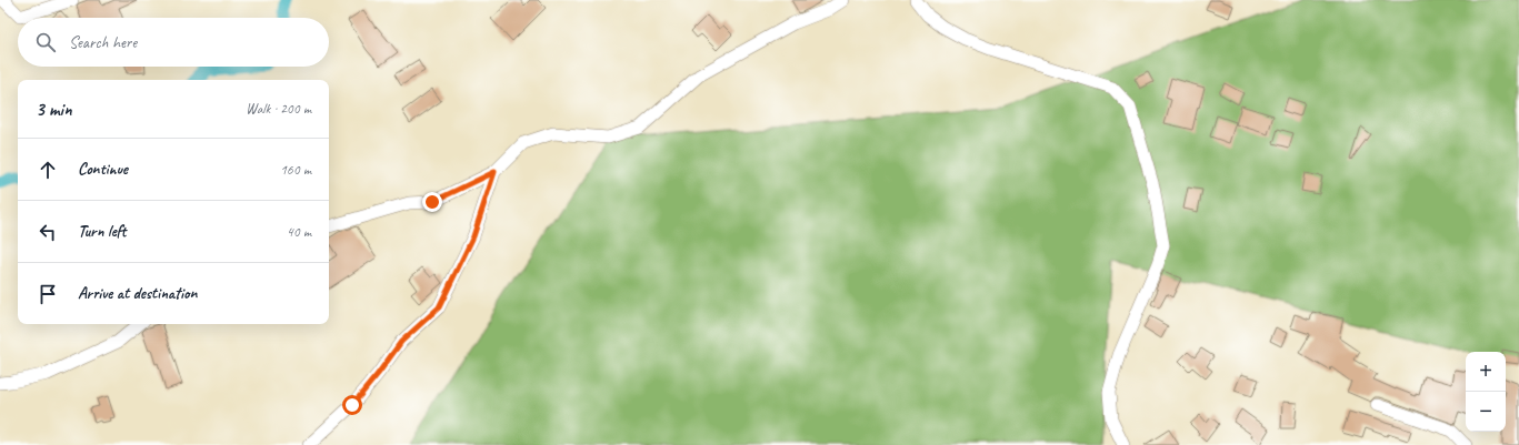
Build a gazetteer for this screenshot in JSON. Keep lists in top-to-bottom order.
{
  "page": {
    "search": "Search here",
    "heading": ["3 min", "Walk · 200 m"],
    "list": [
      ["Continue", "160 m"],
      ["Turn left", "40 m"],
      "Arrive at destination"
    ],
    "map_buttons": ["+", "−"]
  }
}
